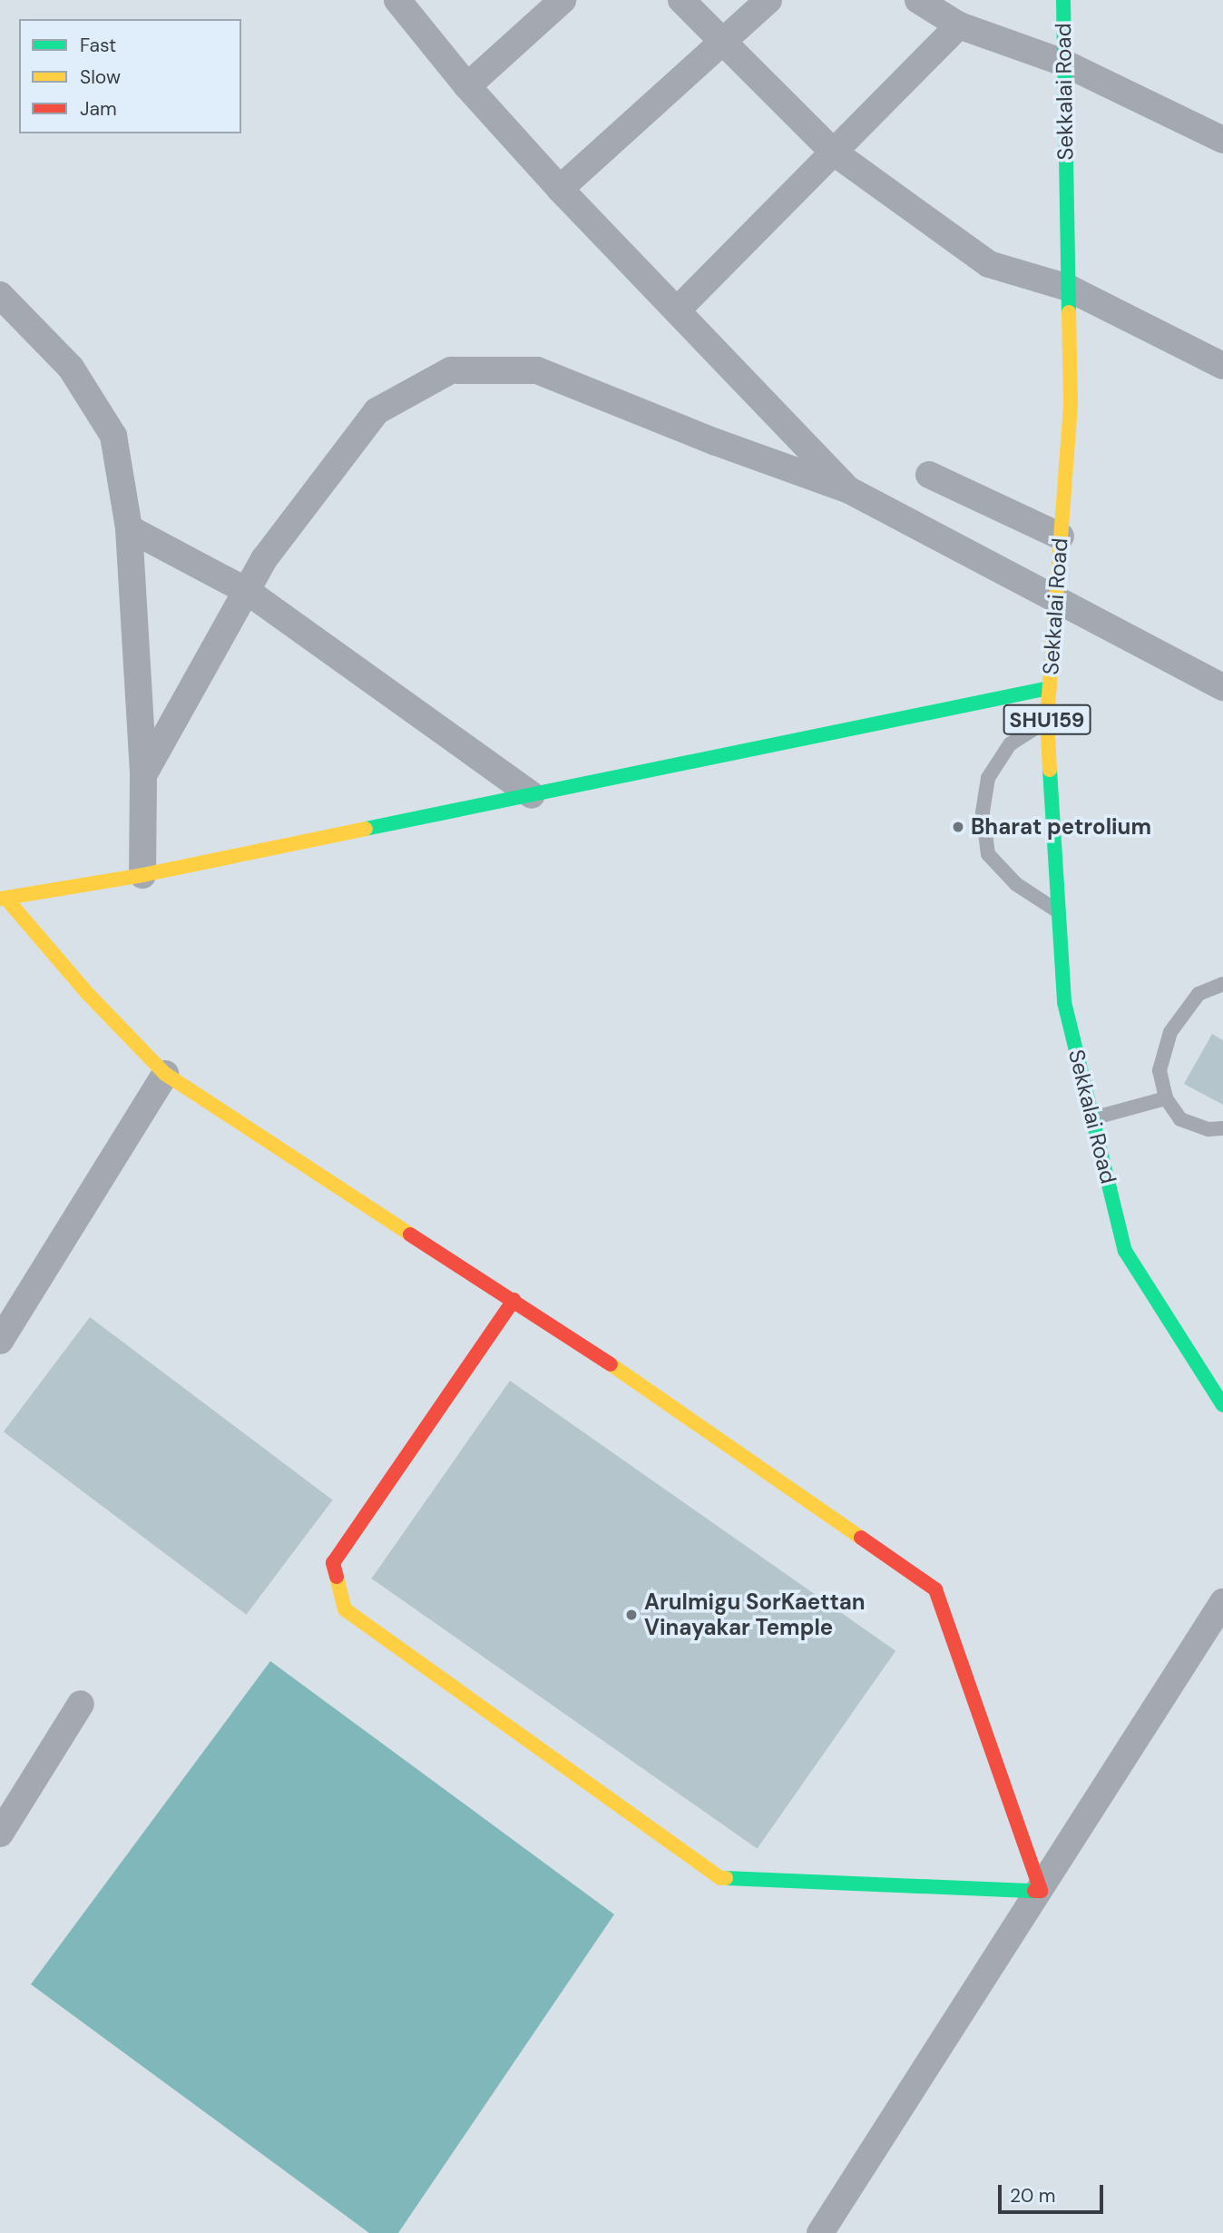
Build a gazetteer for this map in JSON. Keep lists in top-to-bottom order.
{
  "streets": {
    "street": ["Sekkalai Road", "SHU159"]
  },
  "places": ["Bharat petrolium", "Arulmigu SorKaettan Vinayakar Temple"],
  "legend": ["Fast", "Slow", "Jam"],
  "scale_bar": "20 m"
}
